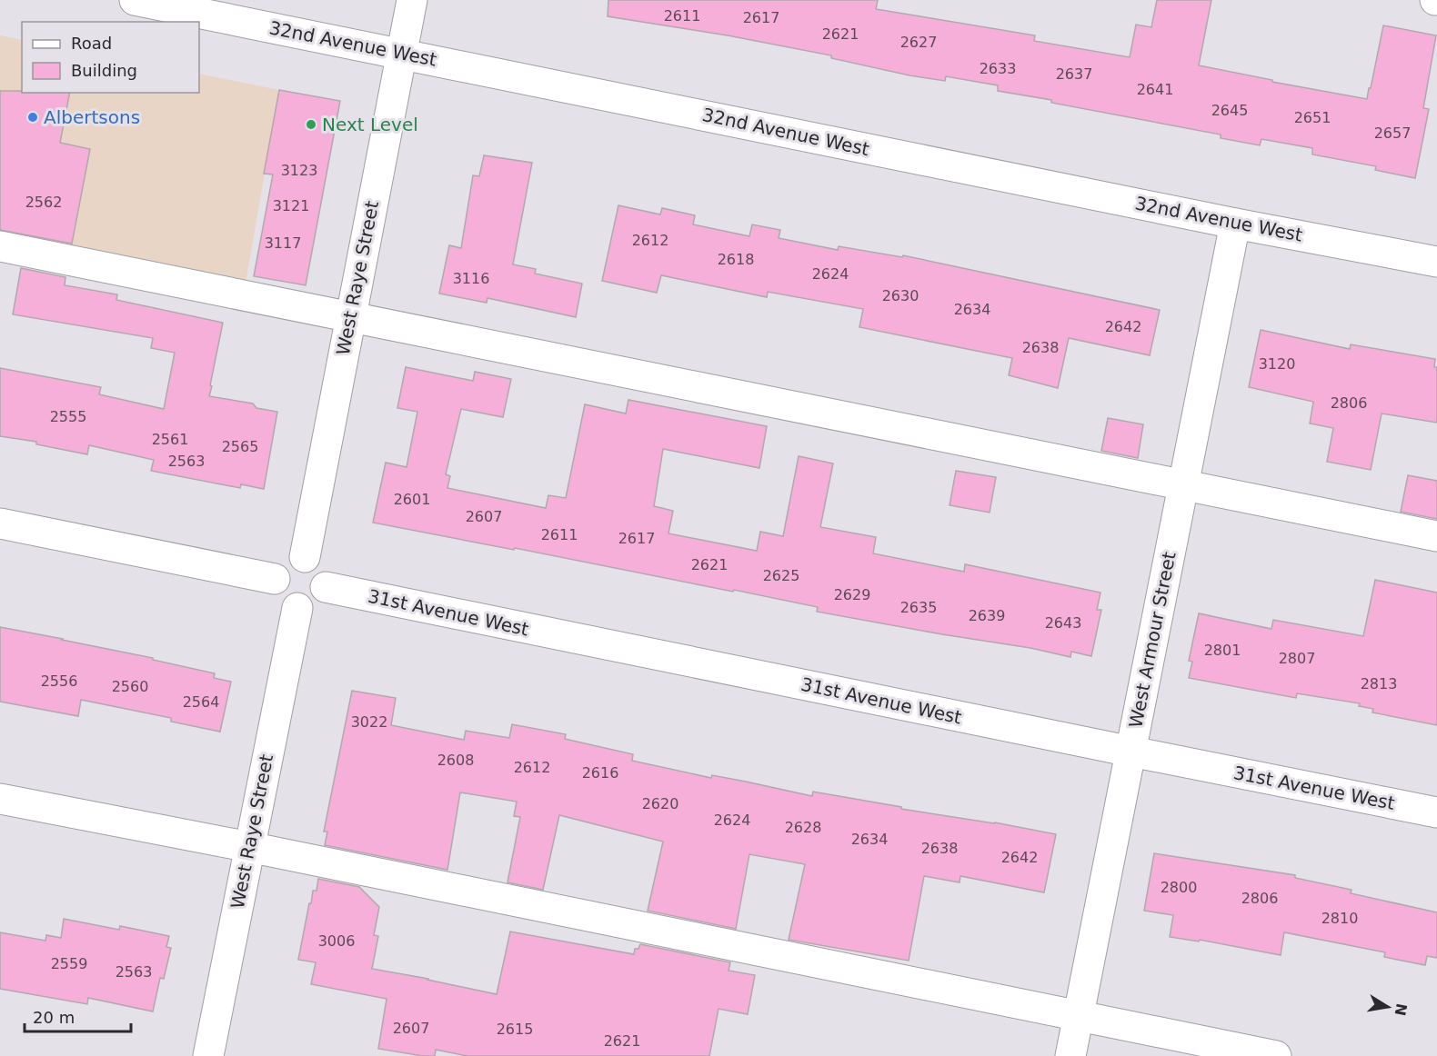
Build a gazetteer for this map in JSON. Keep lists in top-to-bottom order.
{
  "streets": {
    "street": [
      "32nd Avenue West",
      "West Raye Street",
      "31st Avenue West",
      "West Armour Street"
    ]
  },
  "crossings": [
    ["32nd Avenue West", "West Raye Street"],
    ["32nd Avenue West", "West Armour Street"],
    ["West Raye Street", "31st Avenue West"],
    ["31st Avenue West", "West Armour Street"]
  ],
  "places": ["Albertsons", "Next Level"],
  "house_numbers": [
    "2611",
    "2617",
    "2621",
    "2627",
    "2633",
    "2637",
    "2641",
    "2645",
    "2651",
    "2657",
    "3123",
    "2562",
    "3121",
    "2612",
    "3117",
    "2618",
    "2624",
    "3116",
    "2630",
    "2634",
    "2642",
    "2638",
    "3120",
    "2806",
    "2555",
    "2561",
    "2565",
    "2563",
    "2601",
    "2607",
    "2611",
    "2617",
    "2621",
    "2625",
    "2629",
    "2635",
    "2639",
    "2643",
    "2801",
    "2807",
    "2556",
    "2813",
    "2560",
    "2564",
    "3022",
    "2608",
    "2612",
    "2616",
    "2620",
    "2624",
    "2628",
    "2634",
    "2638",
    "2642",
    "2800",
    "2806",
    "2810",
    "3006",
    "2559",
    "2563",
    "2607",
    "2615",
    "2621"
  ],
  "legend": ["Road", "Building"],
  "scale_bar": "20 m",
  "north": "right"
}
